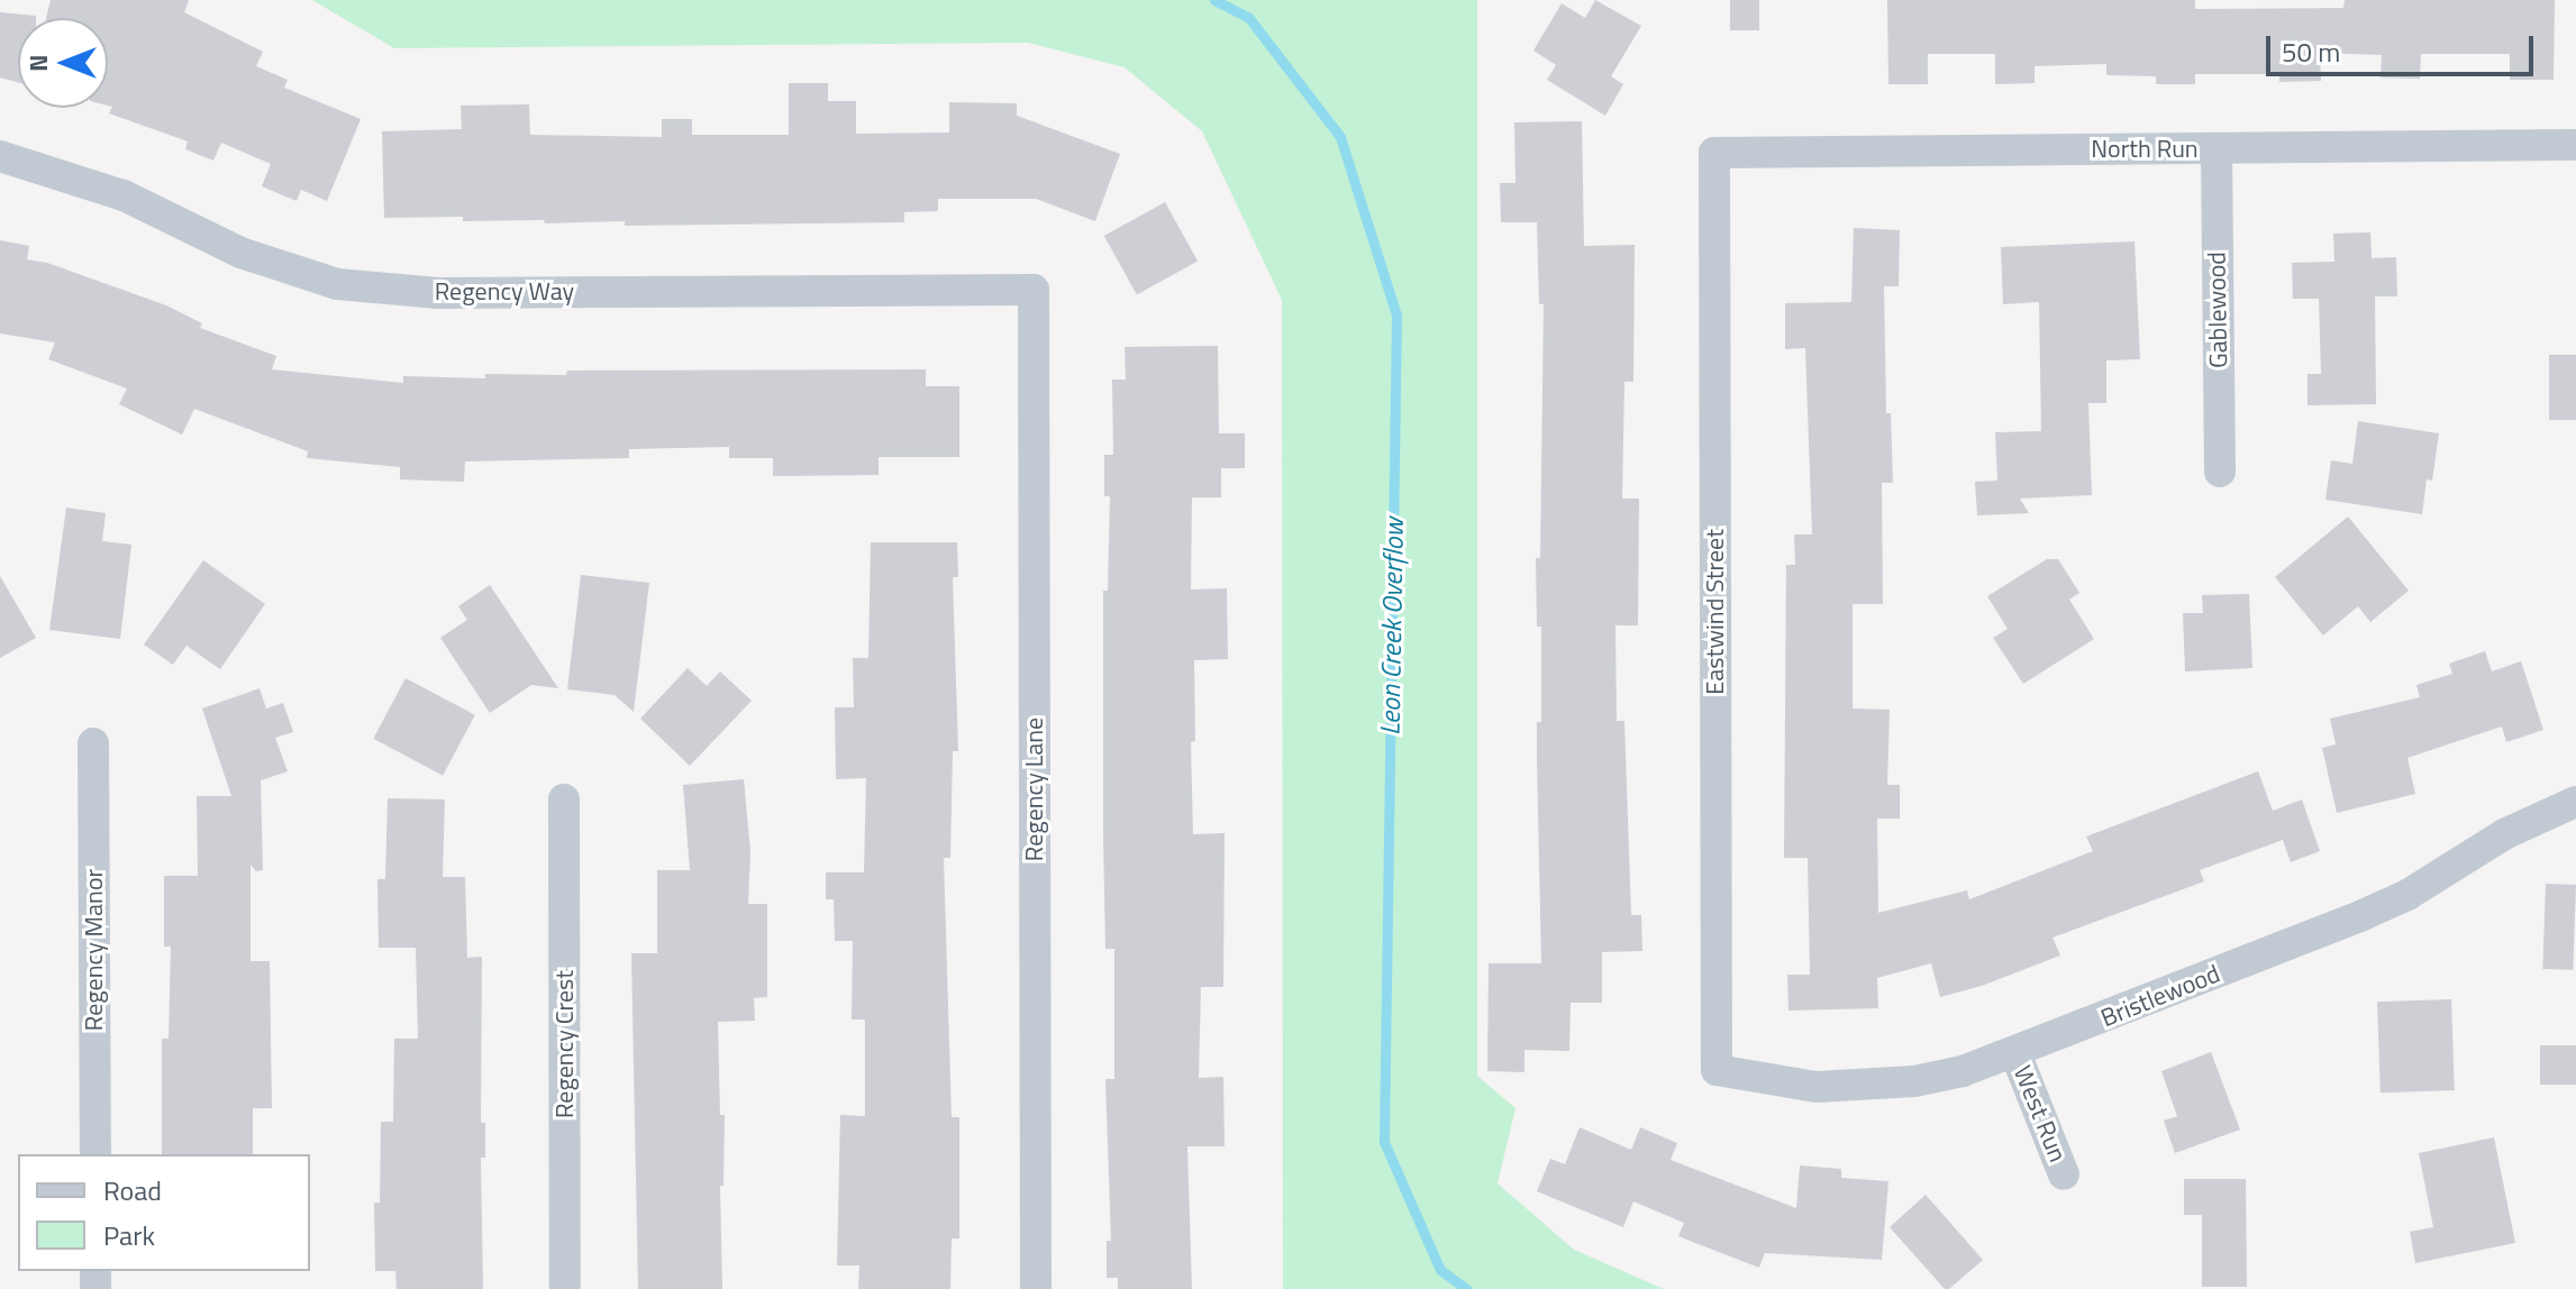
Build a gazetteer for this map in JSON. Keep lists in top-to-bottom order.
{
  "streets": {
    "street": [
      "North Run",
      "Regency Way",
      "Gablewood",
      "Eastwind Street",
      "Regency Lane",
      "Regency Manor",
      "Bristlewood",
      "Regency Crest",
      "West Run"
    ]
  },
  "crossings": [
    ["North Run", "Gablewood"],
    ["North Run", "Eastwind Street"],
    ["Regency Way", "Regency Lane"],
    ["Eastwind Street", "Bristlewood"],
    ["Bristlewood", "West Run"]
  ],
  "water": ["Leon Creek Overflow"],
  "legend": ["Road", "Park"],
  "scale_bar": "50 m",
  "north": "left"
}
